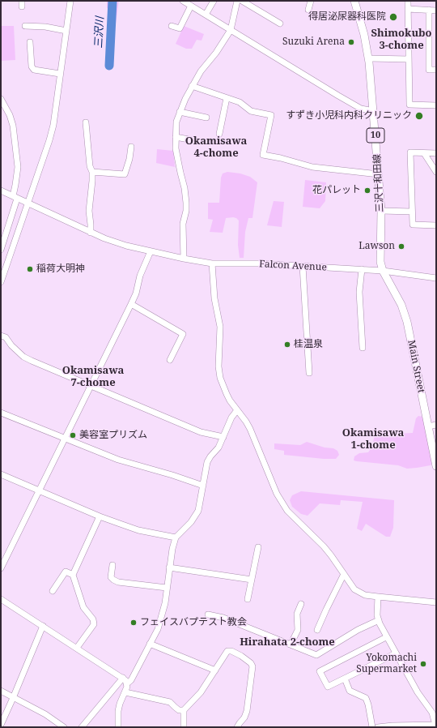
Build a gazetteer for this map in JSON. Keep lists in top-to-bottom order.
{
  "streets": {
    "main road": ["10", "三沢十和田線", "Main Street"],
    "street": ["Falcon Avenue"]
  },
  "crossings": [
    ["三沢十和田線", "Falcon Avenue"],
    ["三沢十和田線", "Main Street"],
    ["Falcon Avenue", "Main Street"]
  ],
  "districts": [
    "Shimokubo 3-chome",
    "Okamisawa 4-chome",
    "Okamisawa 7-chome",
    "Okamisawa 1-chome",
    "Hirahata 2-chome"
  ],
  "water": ["三沢川"],
  "places": [
    "得居泌尿器科医院",
    "Suzuki Arena",
    "すずき小児科内科クリニック",
    "花パレット",
    "Lawson",
    "稲荷大明神",
    "桂温泉",
    "美容室プリズム",
    "フェイスバプテスト教会",
    "Yokomachi Supermarket"
  ]
}
